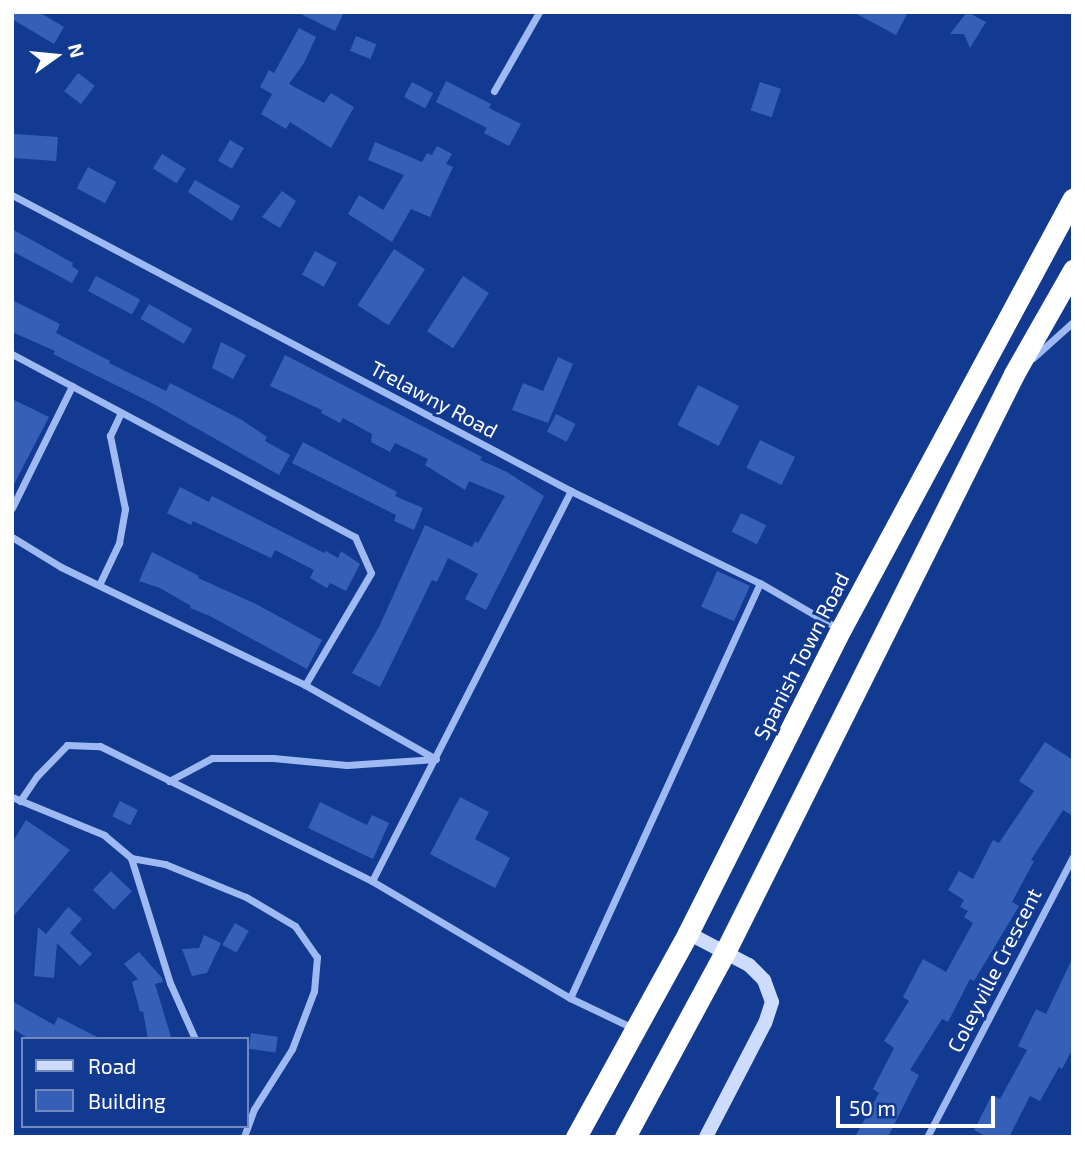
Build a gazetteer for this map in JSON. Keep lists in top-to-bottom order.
{
  "streets": {
    "highway": ["Spanish Town Road"],
    "street": ["Trelawny Road", "Coleyville Crescent"]
  },
  "crossings": [
    ["Trelawny Road", "Spanish Town Road"]
  ],
  "legend": ["Road", "Building"],
  "scale_bar": "50 m",
  "north": "right"
}
